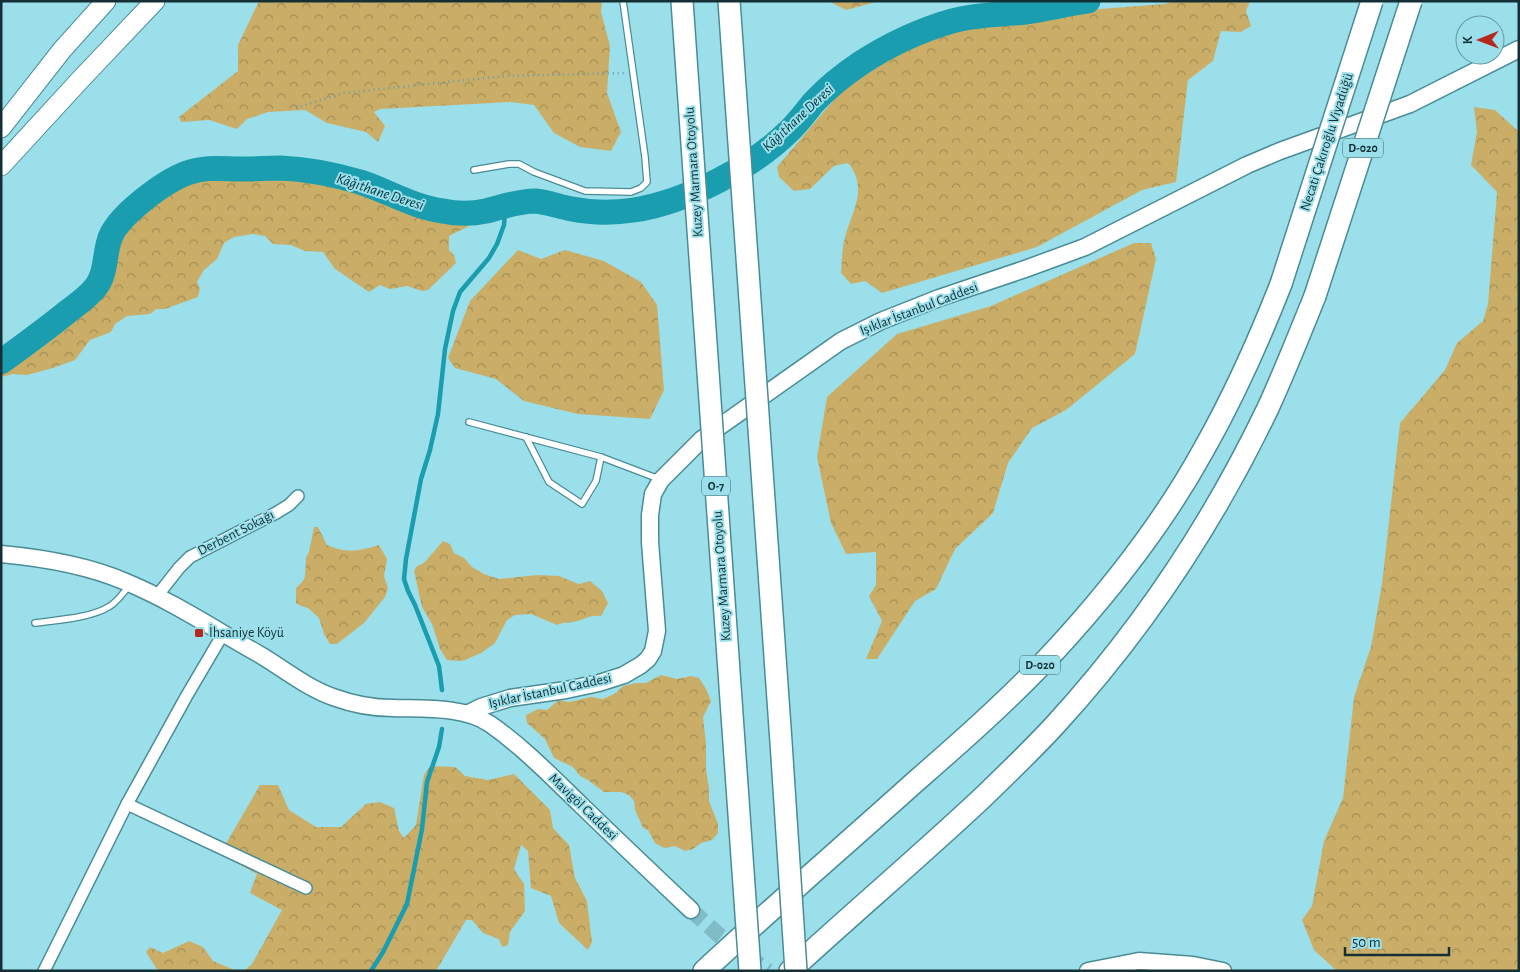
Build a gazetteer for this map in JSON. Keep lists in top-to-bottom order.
{
  "streets": {
    "highway": [
      "Necati Çakıroğlu Viyadüğü",
      "D-020",
      "Kuzey Marmara Otoyolu",
      "O-7"
    ],
    "street": ["Işıklar İstanbul Caddesi", "Derbent Sokağı", "Mavigöl Caddesi"]
  },
  "crossings": [
    ["Işıklar İstanbul Caddesi", "Mavigöl Caddesi"]
  ],
  "water": ["Kâğıthane Deresi"],
  "places": {
    "transit": ["İhsaniye Köyü"]
  },
  "scale_bar": "50 m",
  "north": "left"
}
